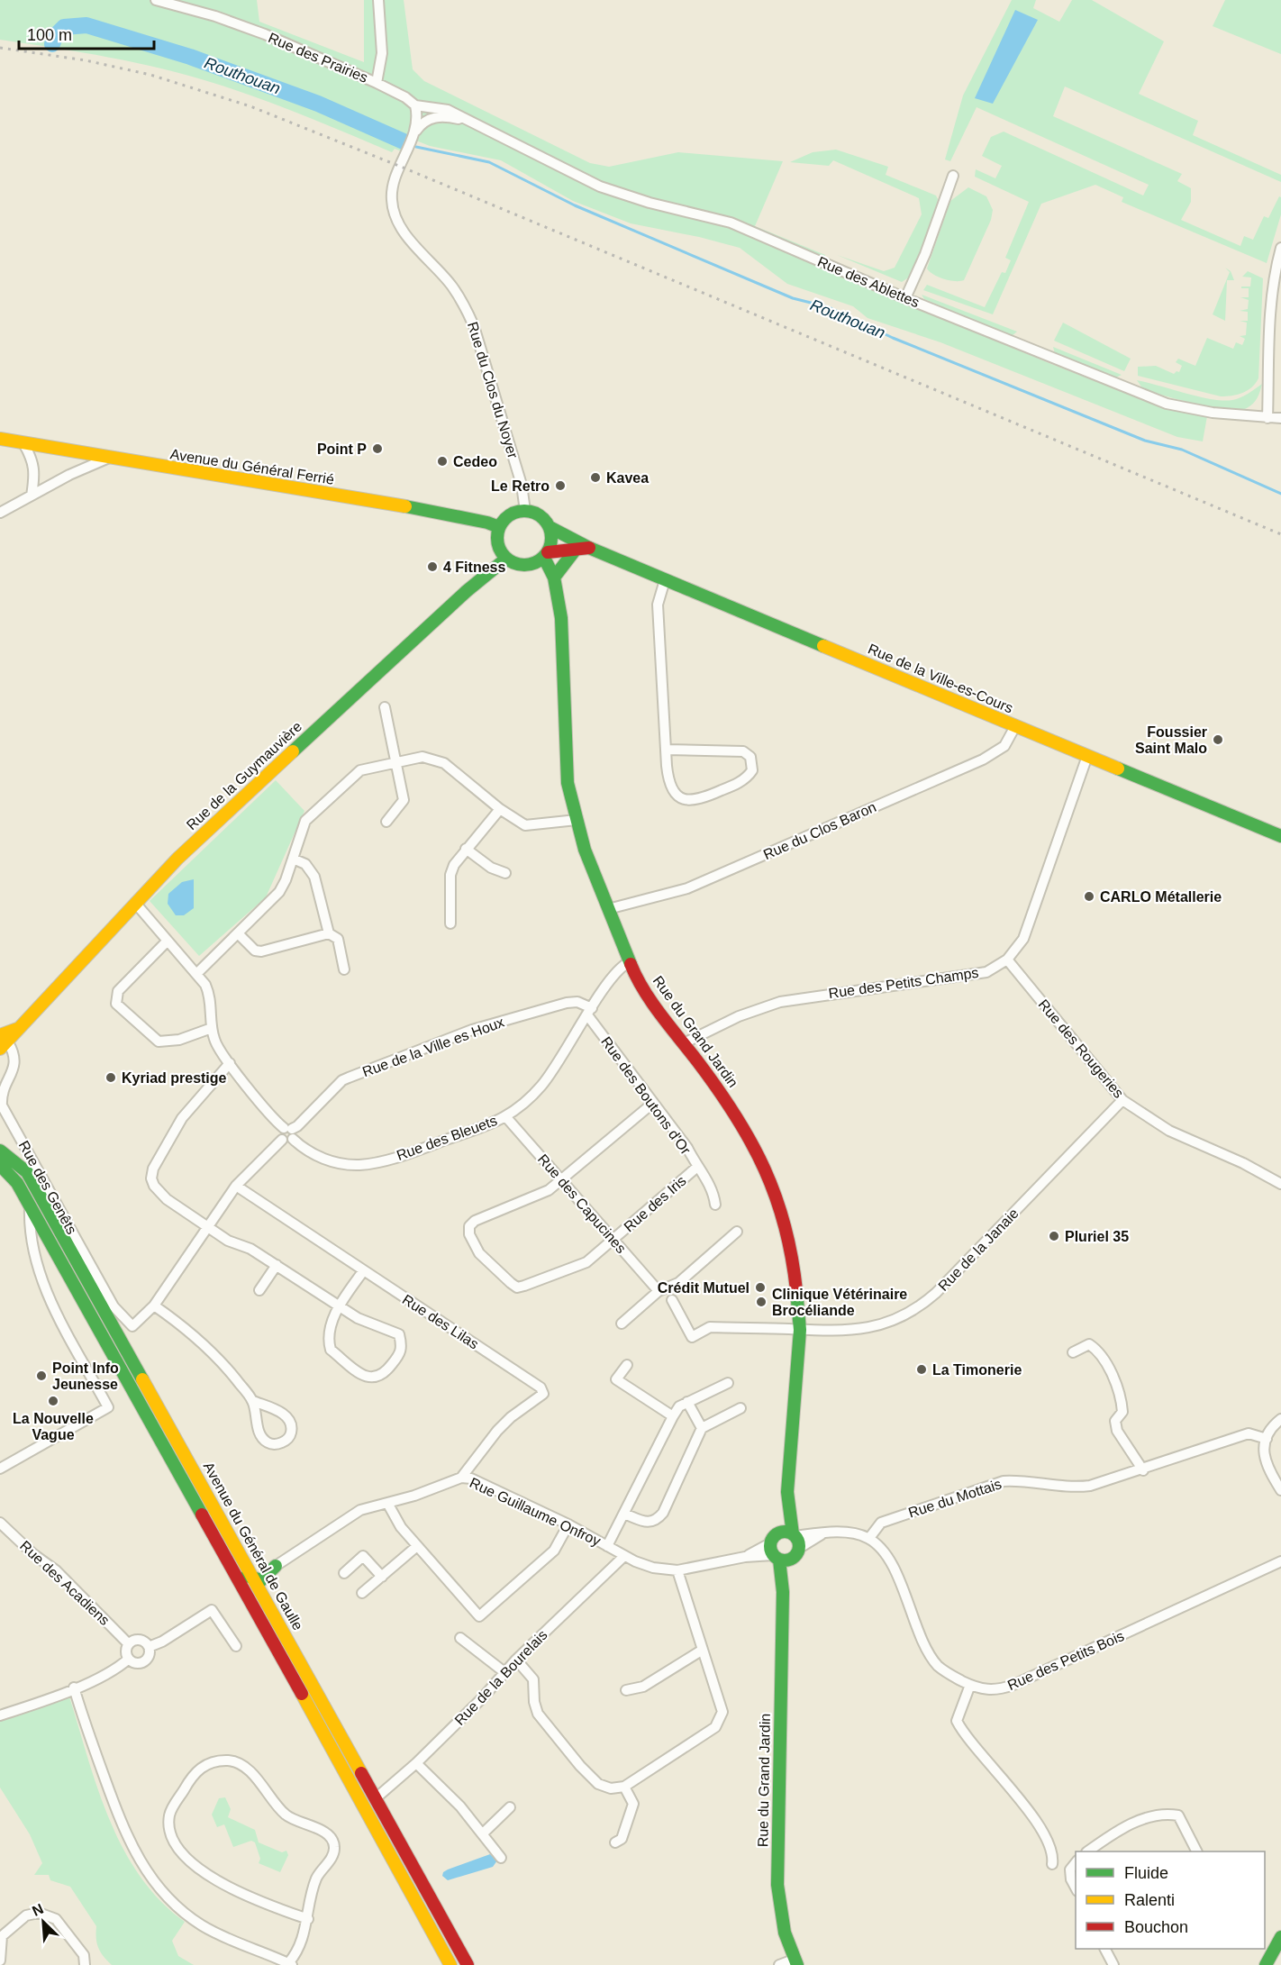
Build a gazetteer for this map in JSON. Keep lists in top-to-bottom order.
{
  "streets": {
    "street": [
      "Rue des Prairies",
      "Rue des Ablettes",
      "Rue du Clos du Noyer",
      "Avenue du Général Ferrié",
      "Rue de la Ville-es-Cours",
      "Rue de la Guymauvière",
      "Rue du Clos Baron",
      "Rue des Petits Champs",
      "Rue du Grand Jardin",
      "Rue de la Ville es Houx",
      "Rue des Rougeries",
      "Rue des Boutons d'Or",
      "Rue des Bleuets",
      "Rue des Genêts",
      "Rue des Capucines",
      "Rue des Iris",
      "Rue de la Janaie",
      "Rue des Lilas",
      "Rue du Mottais",
      "Rue Guillaume Onfroy",
      "Avenue du Général de Gaulle",
      "Rue des Acadiens",
      "Rue des Petits Bois",
      "Rue de la Bourelais"
    ]
  },
  "crossings": [
    ["Rue des Prairies", "Rue des Ablettes"],
    ["Rue des Ablettes", "Rue du Clos du Noyer"],
    ["Rue du Clos du Noyer", "Avenue du Général Ferrié"],
    ["Rue du Clos du Noyer", "Rue de la Ville-es-Cours"],
    ["Rue du Clos du Noyer", "Rue de la Guymauvière"],
    ["Rue du Clos du Noyer", "Rue du Grand Jardin"],
    ["Avenue du Général Ferrié", "Rue de la Ville-es-Cours"],
    ["Avenue du Général Ferrié", "Rue de la Guymauvière"],
    ["Avenue du Général Ferrié", "Rue du Grand Jardin"],
    ["Rue de la Ville-es-Cours", "Rue de la Guymauvière"],
    ["Rue de la Ville-es-Cours", "Rue du Clos Baron"],
    ["Rue de la Ville-es-Cours", "Rue des Petits Champs"],
    ["Rue de la Ville-es-Cours", "Rue du Grand Jardin"],
    ["Rue de la Guymauvière", "Rue du Grand Jardin"],
    ["Rue de la Guymauvière", "Rue des Bleuets"],
    ["Rue de la Guymauvière", "Rue des Genêts"],
    ["Rue du Clos Baron", "Rue du Grand Jardin"],
    ["Rue des Petits Champs", "Rue du Grand Jardin"],
    ["Rue des Petits Champs", "Rue des Rougeries"],
    ["Rue du Grand Jardin", "Rue des Bleuets"],
    ["Rue du Grand Jardin", "Rue de la Janaie"],
    ["Rue du Grand Jardin", "Rue Guillaume Onfroy"],
    ["Rue de la Ville es Houx", "Rue des Boutons d'Or"],
    ["Rue de la Ville es Houx", "Rue des Bleuets"],
    ["Rue de la Ville es Houx", "Rue des Genêts"],
    ["Rue de la Ville es Houx", "Rue des Lilas"],
    ["Rue des Rougeries", "Rue de la Janaie"],
    ["Rue des Boutons d'Or", "Rue des Bleuets"],
    ["Rue des Boutons d'Or", "Rue des Iris"],
    ["Rue des Bleuets", "Rue des Capucines"],
    ["Rue des Capucines", "Rue des Iris"],
    ["Rue des Lilas", "Rue Guillaume Onfroy"],
    ["Rue du Mottais", "Rue des Petits Bois"],
    ["Rue Guillaume Onfroy", "Rue de la Bourelais"],
    ["Avenue du Général de Gaulle", "Rue de la Bourelais"]
  ],
  "water": ["Routhouan"],
  "places": [
    "Point P",
    "Cedeo",
    "Kavea",
    "Le Retro",
    "4 Fitness",
    "Foussier Saint Malo",
    "CARLO Métallerie",
    "Kyriad prestige",
    "Pluriel 35",
    "Crédit Mutuel",
    "Clinique Vétérinaire Brocéliande",
    "La Timonerie",
    "Point Info Jeunesse",
    "La Nouvelle Vague"
  ],
  "legend": ["Fluide", "Ralenti", "Bouchon"],
  "scale_bar": "100 m",
  "north": "top left"
}
